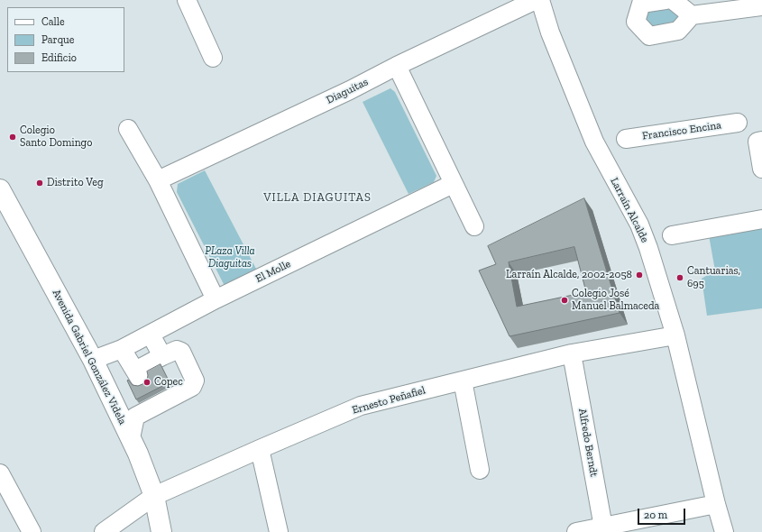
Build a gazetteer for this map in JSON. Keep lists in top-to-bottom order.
{
  "streets": {
    "main road": ["Avenida Gabriel González Videla"],
    "street": [
      "Diaguitas",
      "Francisco Encina",
      "Larraín Alcalde",
      "El Molle",
      "Ernesto Peñafiel",
      "Alfredo Berndt"
    ]
  },
  "crossings": [
    ["Larraín Alcalde", "Ernesto Peñafiel"],
    ["El Molle", "Avenida Gabriel González Videla"],
    ["Avenida Gabriel González Videla", "Ernesto Peñafiel"],
    ["Ernesto Peñafiel", "Alfredo Berndt"]
  ],
  "districts": ["VILLA DIAGUITAS"],
  "parks": ["PLaza Villa Diaguitas"],
  "places": [
    "Colegio Santo Domingo",
    "Distrito Veg",
    "Larraín Alcalde, 2002-2058",
    "Cantuarias, 695",
    "Colegio José Manuel Balmaceda",
    "Copec"
  ],
  "legend": ["Calle", "Parque", "Edificio"],
  "scale_bar": "20 m"
}
